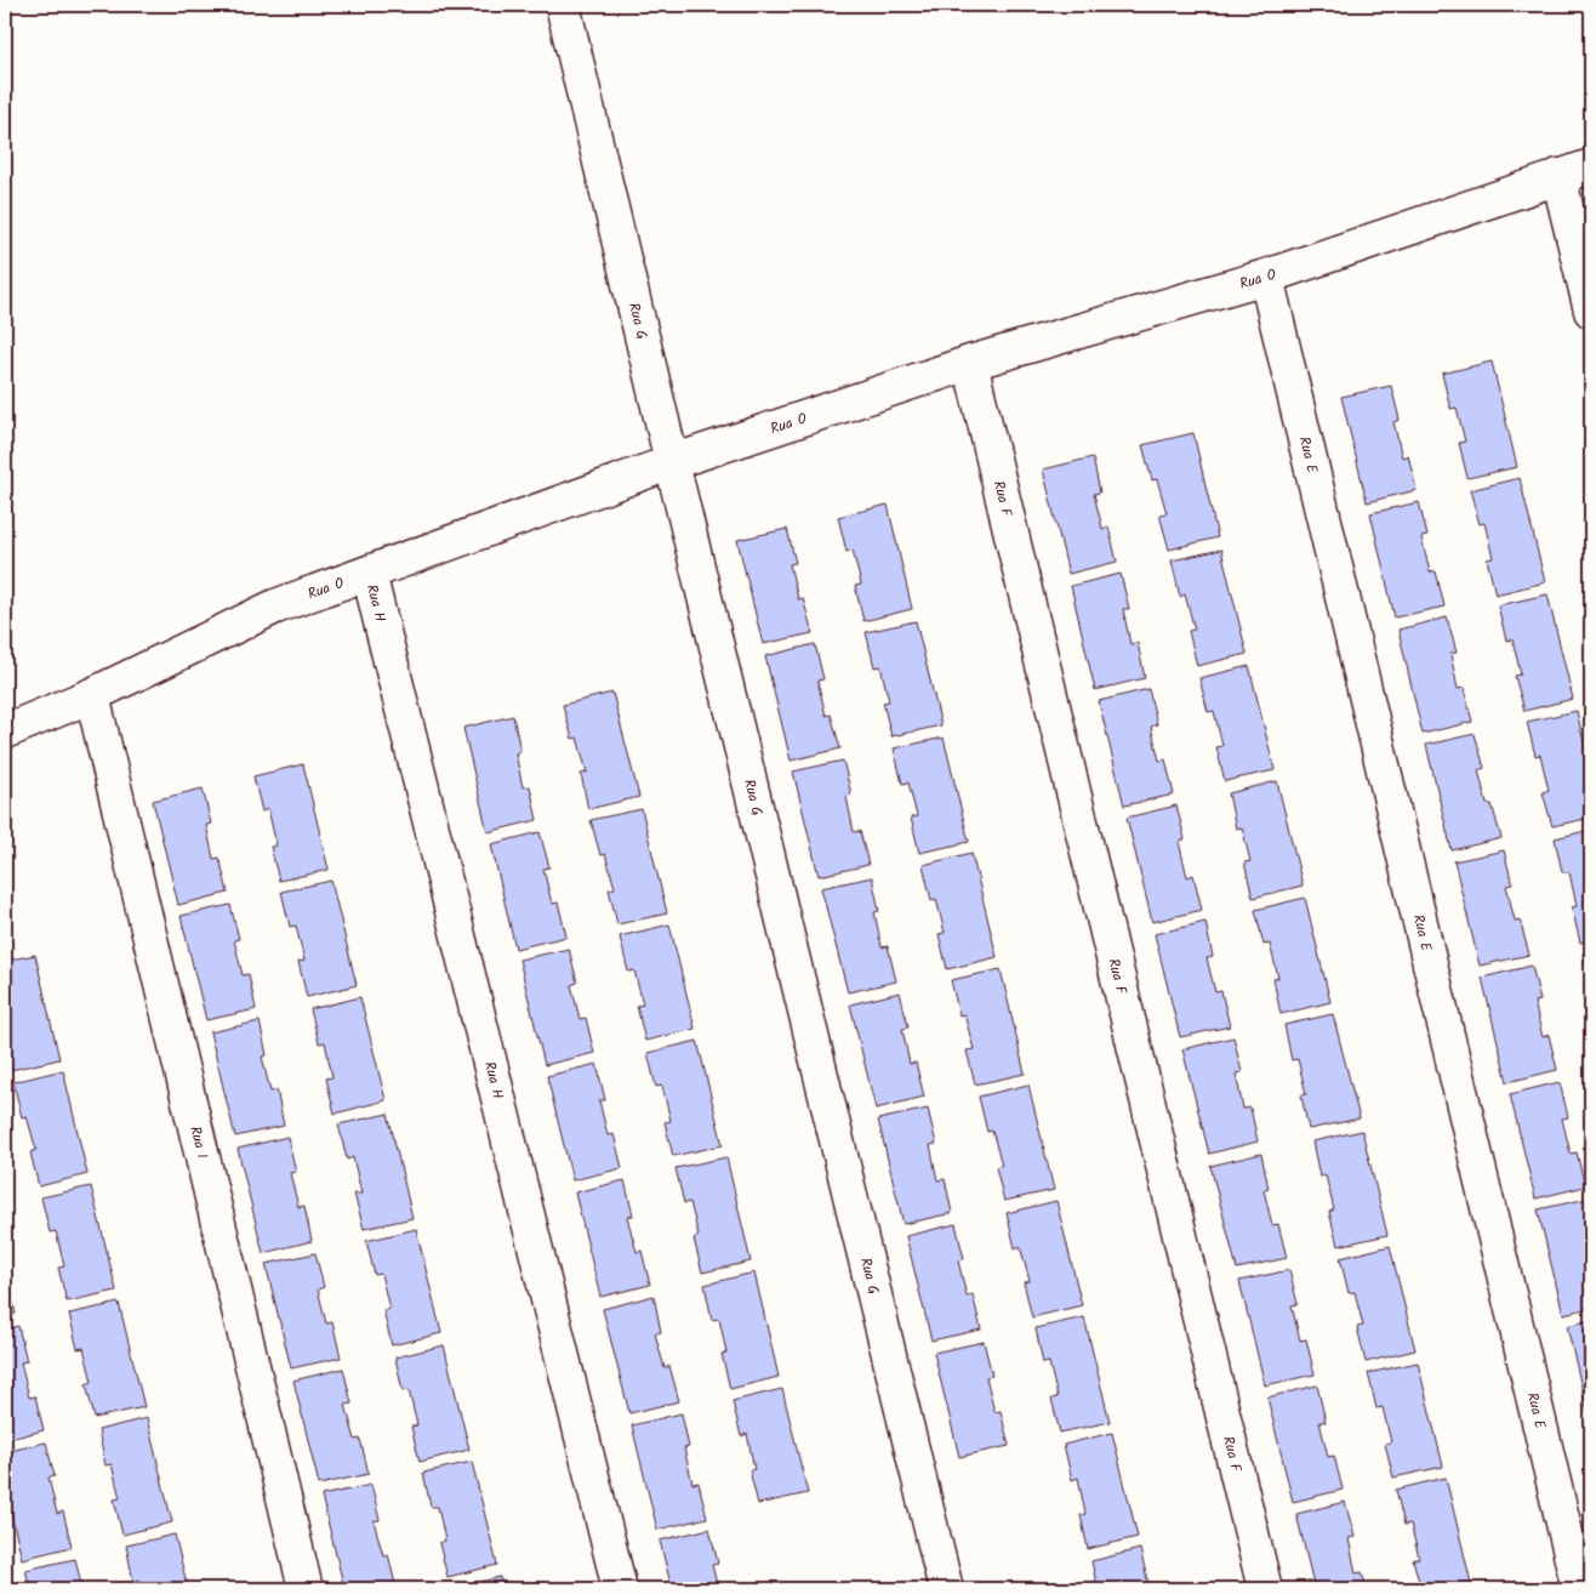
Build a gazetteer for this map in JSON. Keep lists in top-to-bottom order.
{
  "streets": {
    "street": [
      "Rua O",
      "Rua G",
      "Rua E",
      "Rua F",
      "Rua H",
      "Rua I"
    ]
  },
  "crossings": [
    ["Rua O", "Rua G"],
    ["Rua O", "Rua E"],
    ["Rua O", "Rua F"],
    ["Rua O", "Rua H"],
    ["Rua O", "Rua I"]
  ]
}
